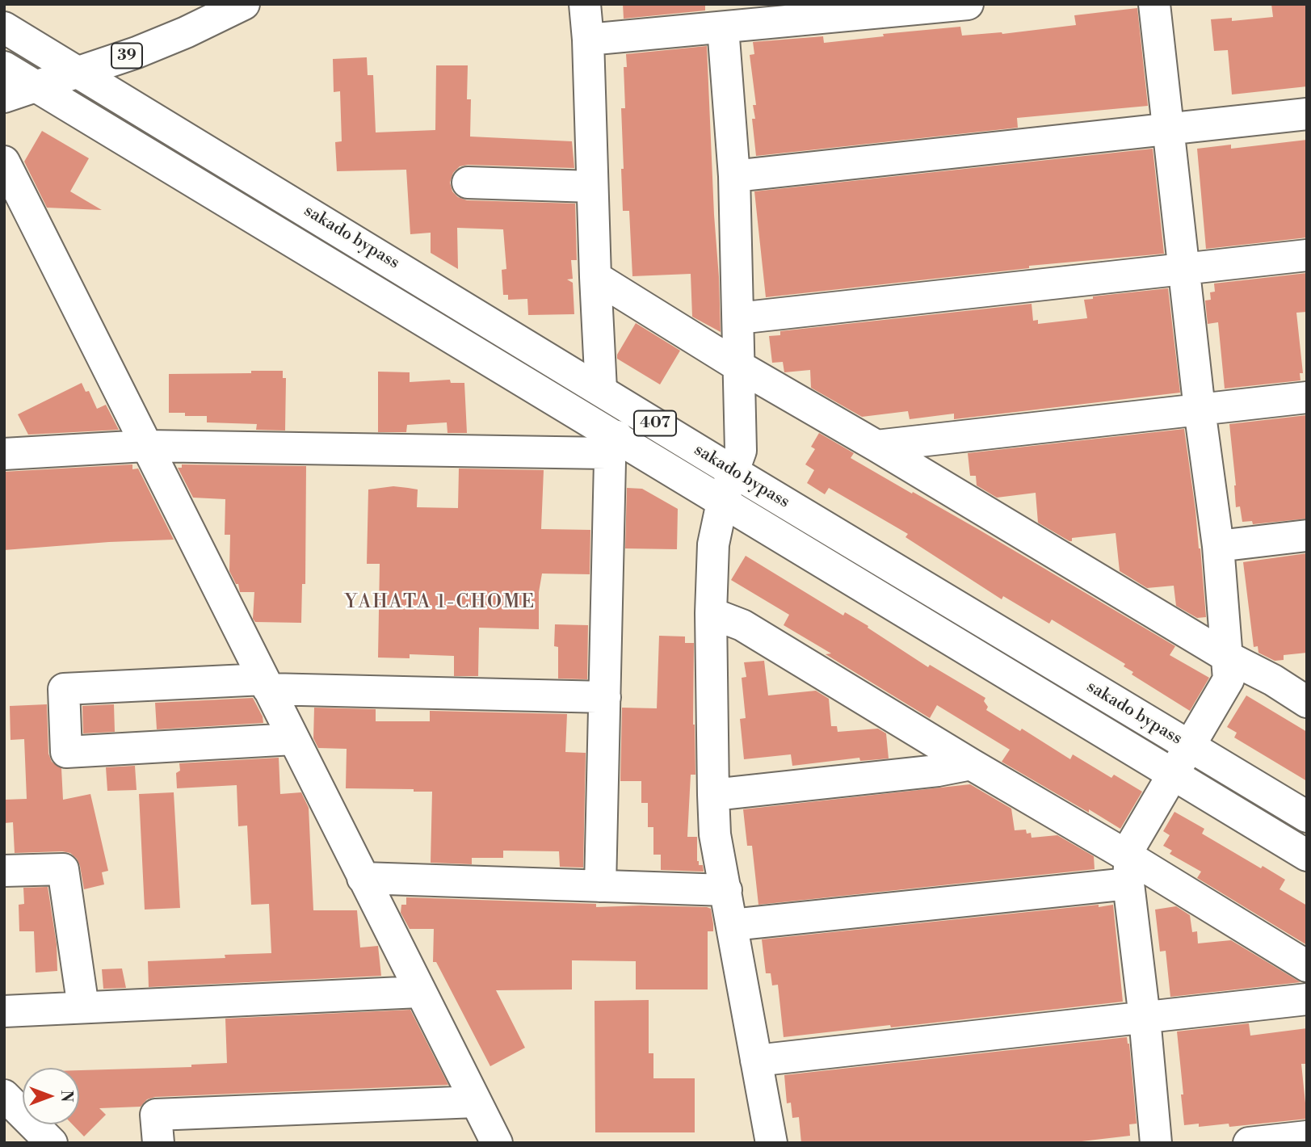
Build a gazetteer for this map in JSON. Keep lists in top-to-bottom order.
{
  "streets": {
    "main road": ["39", "sakado bypass", "407"]
  },
  "crossings": [
    ["39", "sakado bypass"]
  ],
  "districts": ["YAHATA 1-CHOME"],
  "north": "right"
}
